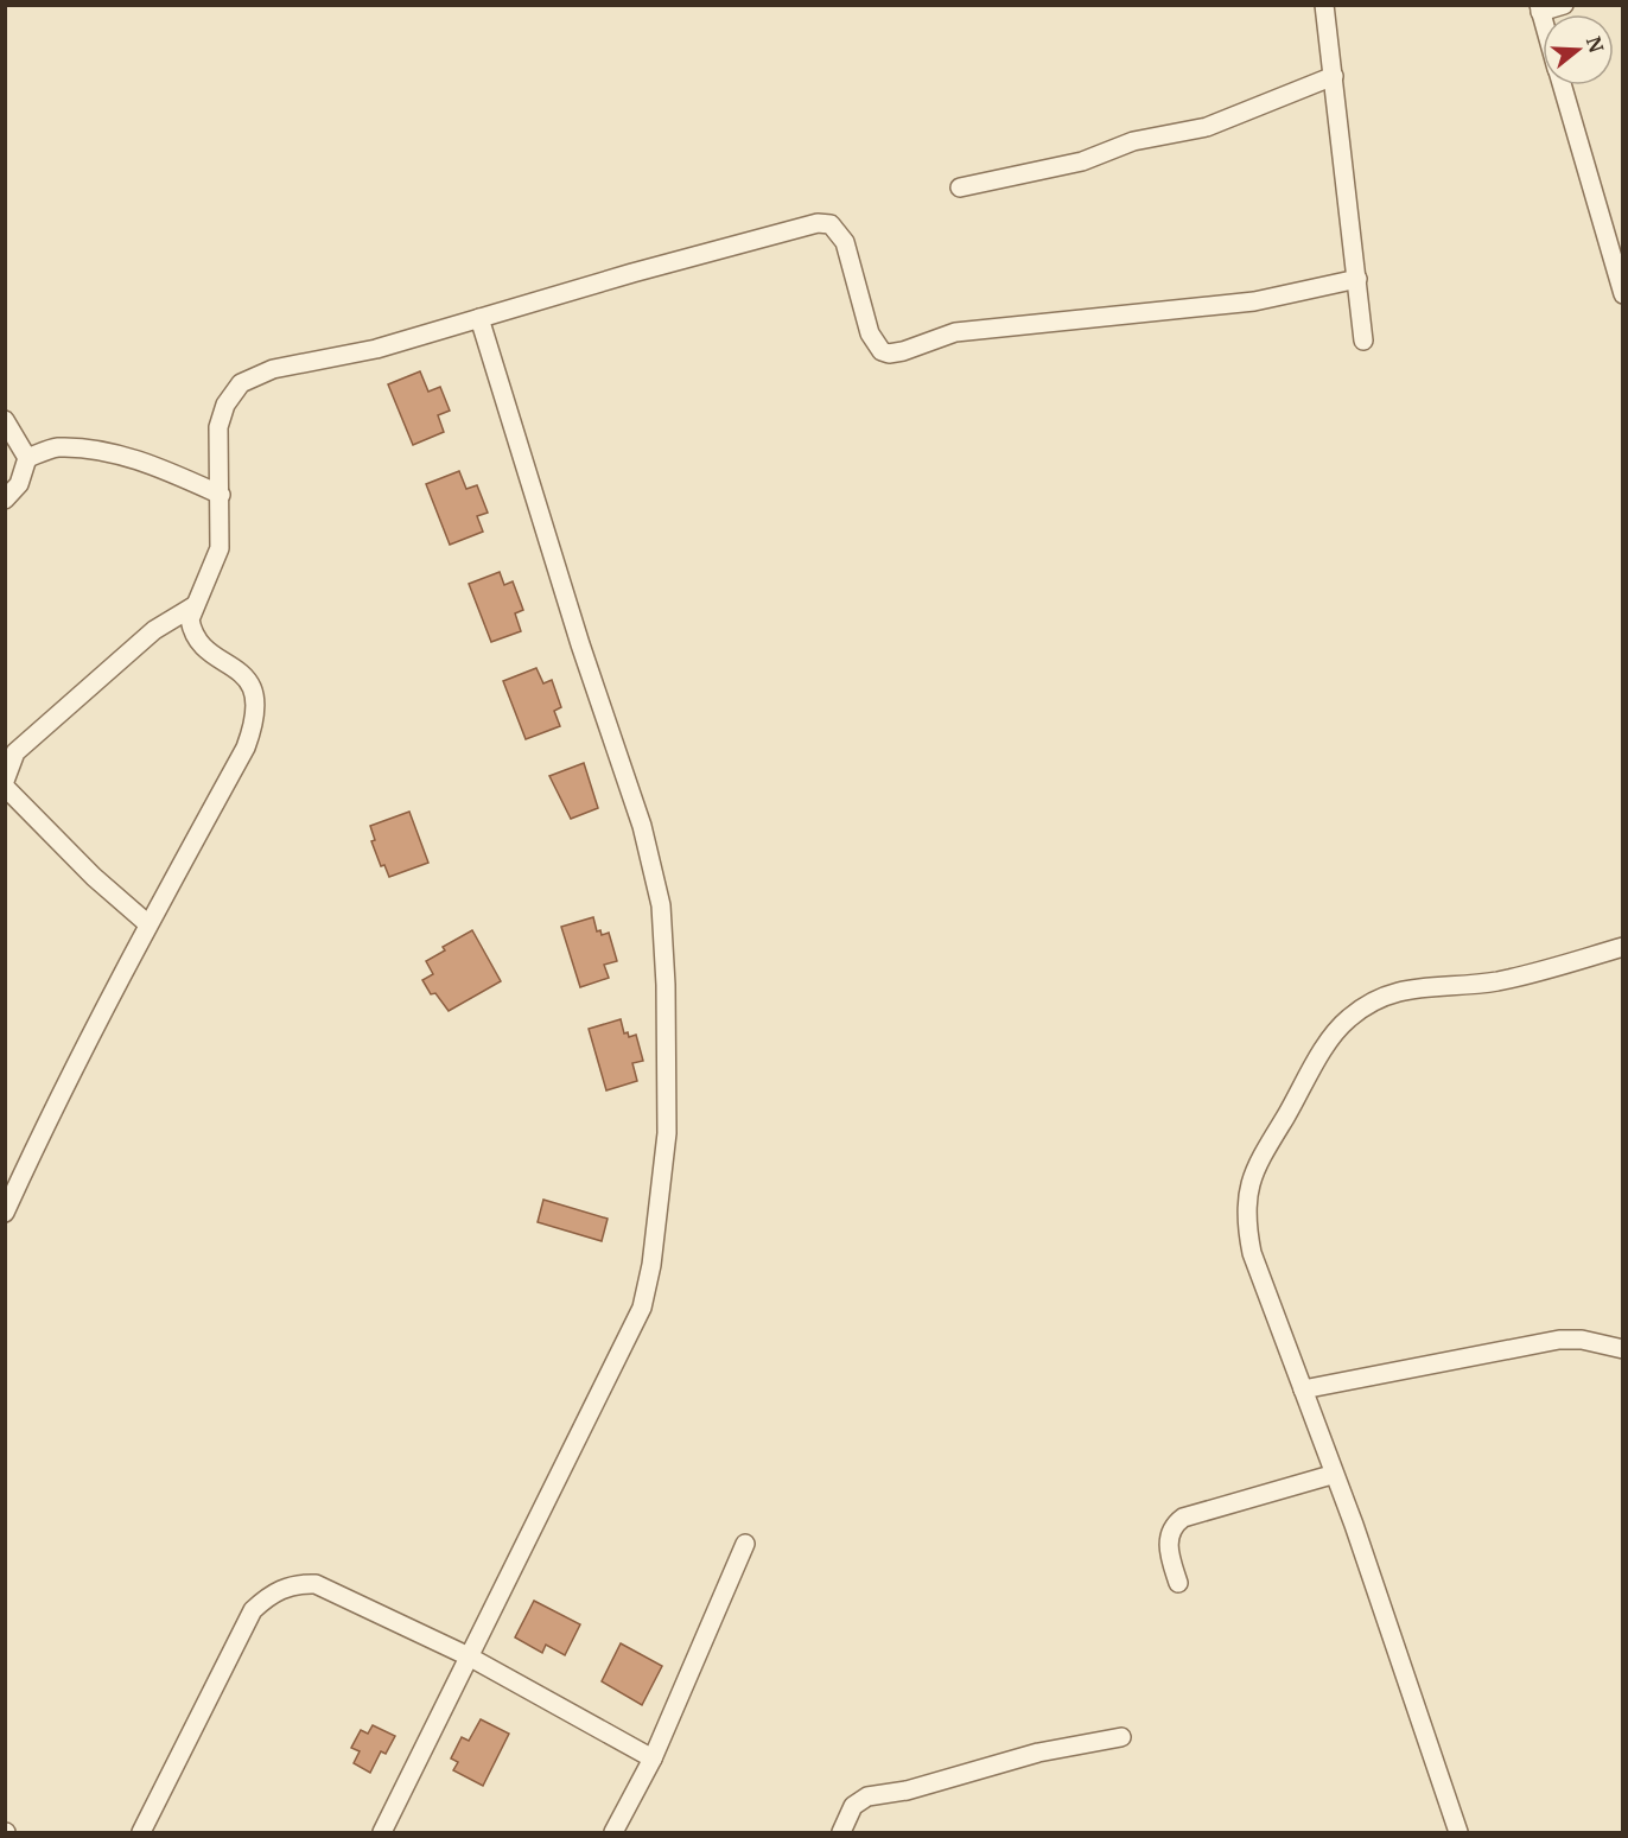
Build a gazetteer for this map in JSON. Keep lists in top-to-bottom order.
{
  "north": "right"
}
